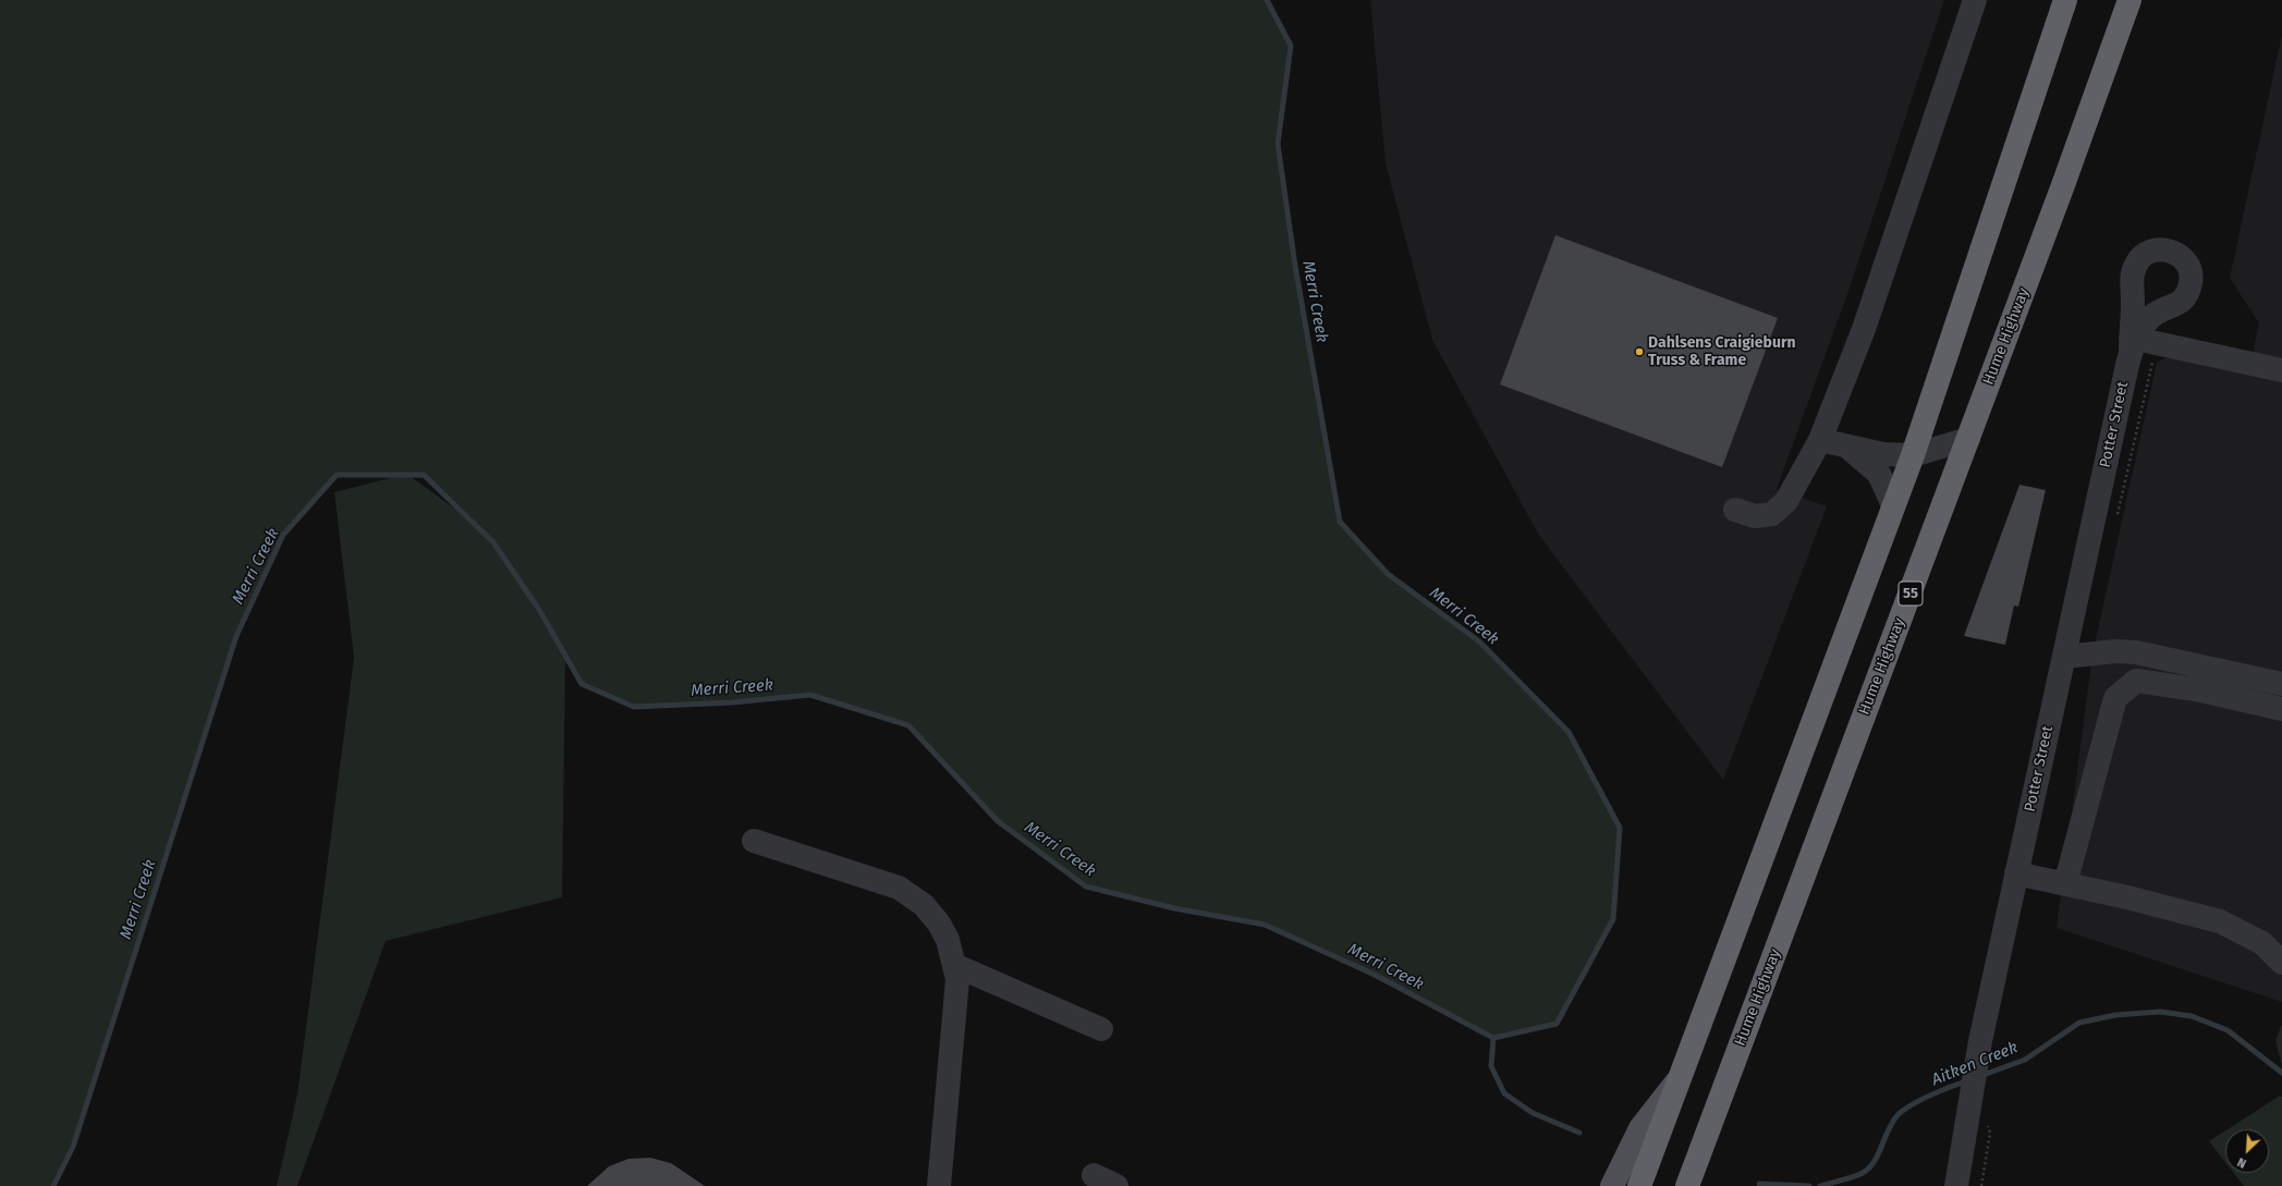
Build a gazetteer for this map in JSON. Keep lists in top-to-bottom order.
{
  "streets": {
    "highway": ["Hume Highway", "55"],
    "street": ["Potter Street"]
  },
  "water": ["Merri Creek", "Aitken Creek"],
  "places": ["Dahlsens Craigieburn Truss & Frame"],
  "north": "bottom left"
}
